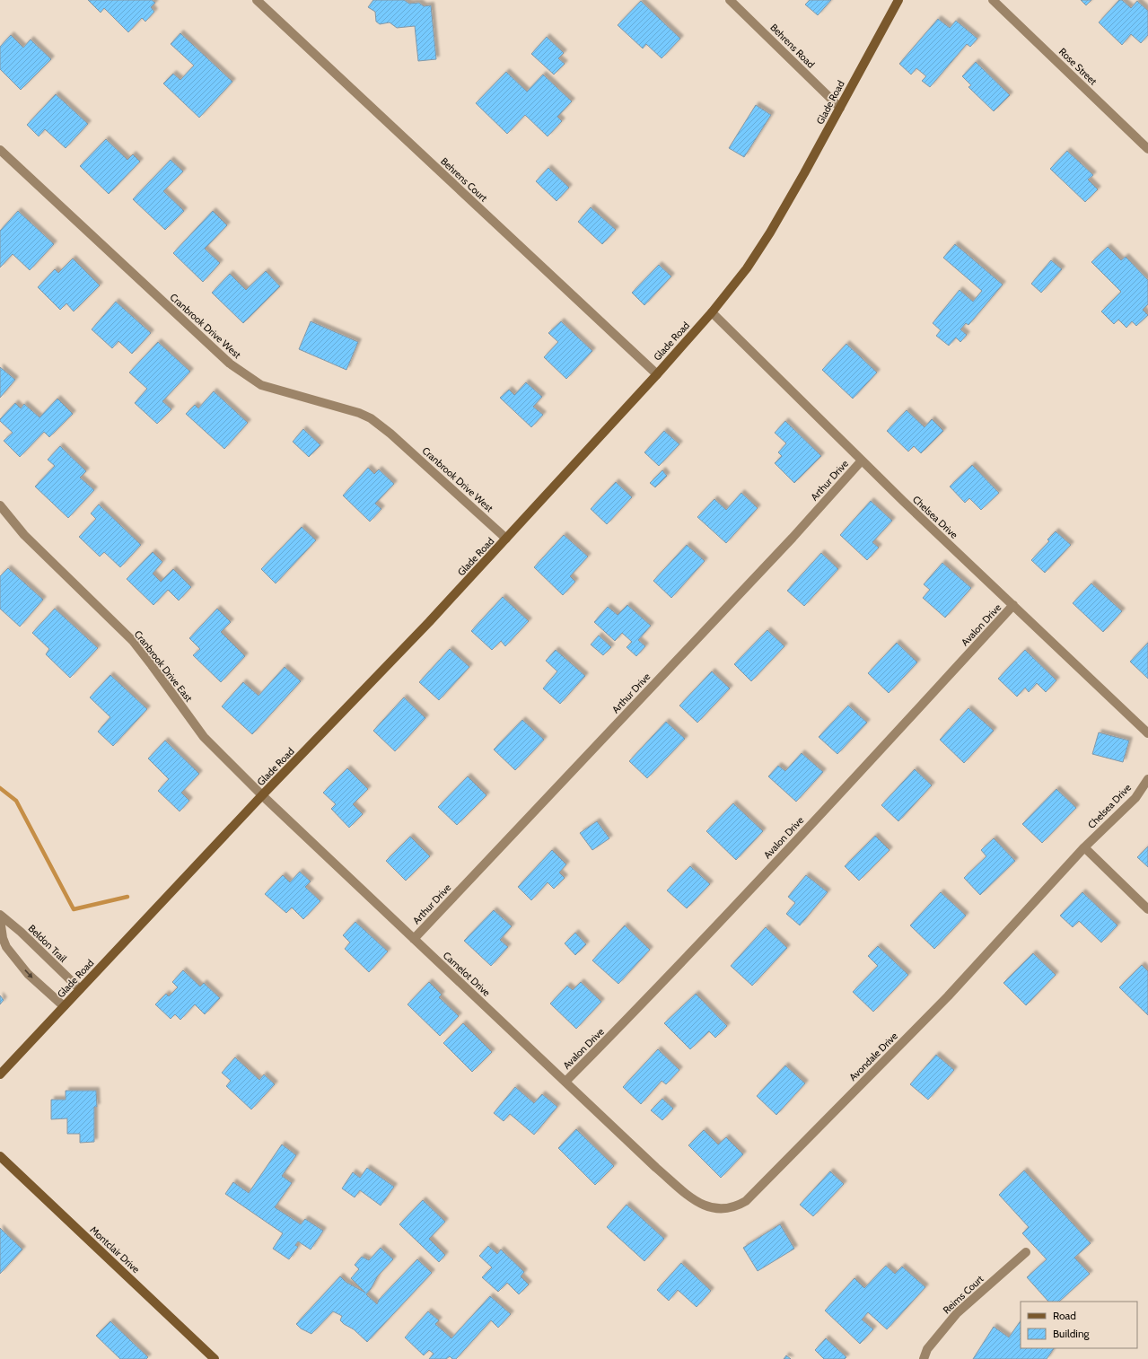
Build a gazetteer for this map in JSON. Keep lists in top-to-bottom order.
{
  "streets": {
    "main road": ["Glade Road", "Montclair Drive"],
    "street": [
      "Behrens Road",
      "Rose Street",
      "Behrens Court",
      "Cranbrook Drive West",
      "Arthur Drive",
      "Chelsea Drive",
      "Avalon Drive",
      "Cranbrook Drive East",
      "Beldon Trail",
      "Camelot Drive",
      "Avondale Drive",
      "Reims Court"
    ]
  },
  "crossings": [
    ["Behrens Road", "Glade Road"],
    ["Glade Road", "Behrens Court"],
    ["Glade Road", "Cranbrook Drive West"],
    ["Glade Road", "Chelsea Drive"],
    ["Glade Road", "Cranbrook Drive East"],
    ["Glade Road", "Beldon Trail"],
    ["Glade Road", "Camelot Drive"],
    ["Arthur Drive", "Chelsea Drive"],
    ["Arthur Drive", "Camelot Drive"],
    ["Chelsea Drive", "Avalon Drive"],
    ["Chelsea Drive", "Avondale Drive"],
    ["Avalon Drive", "Camelot Drive"],
    ["Cranbrook Drive East", "Camelot Drive"],
    ["Camelot Drive", "Avondale Drive"]
  ],
  "legend": ["Road", "Building"]
}
